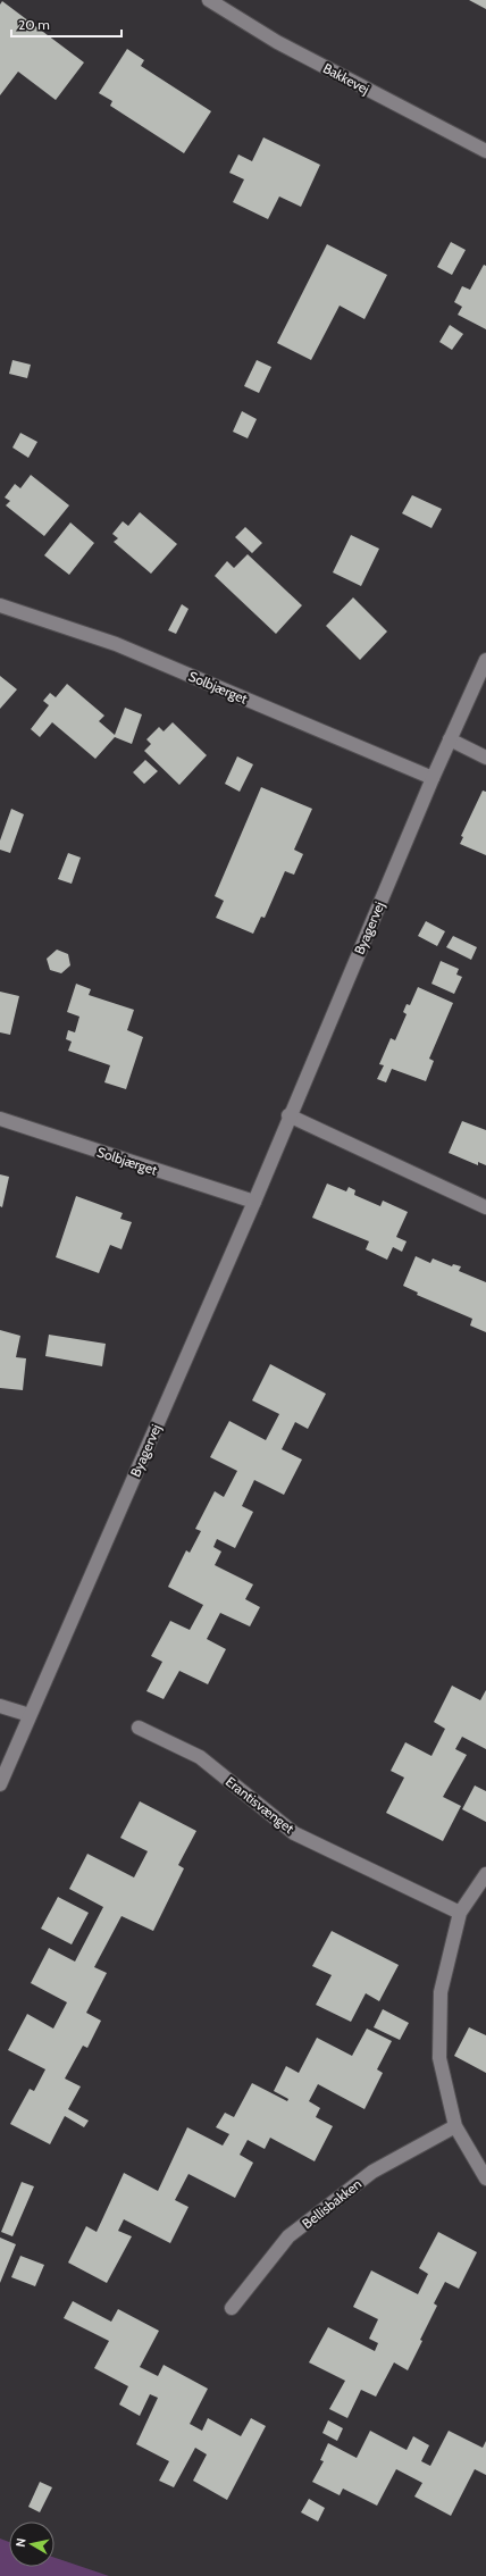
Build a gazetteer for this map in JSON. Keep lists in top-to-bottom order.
{
  "streets": {
    "street": [
      "Bakkevej",
      "Solbjærget",
      "Byagervej",
      "Erantisvænget",
      "Bellisbakken"
    ]
  },
  "crossings": [
    ["Solbjærget", "Byagervej"]
  ],
  "scale_bar": "20 m",
  "north": "left"
}
